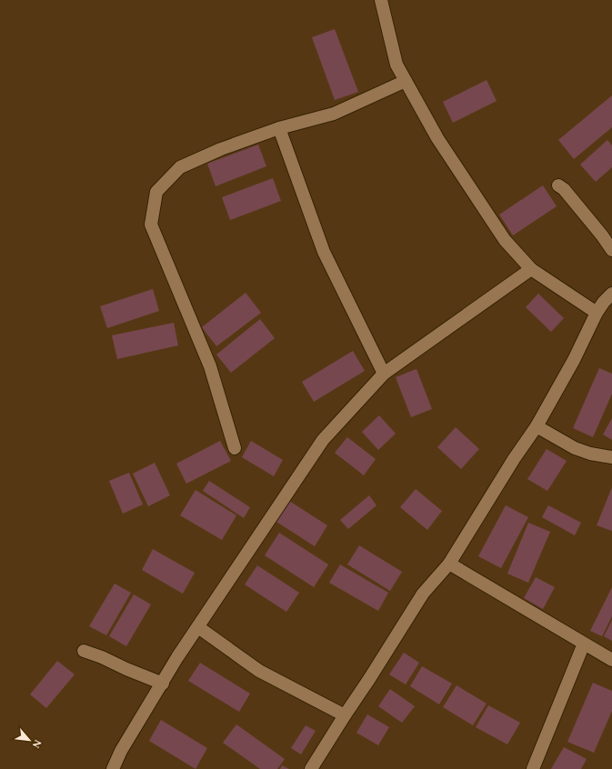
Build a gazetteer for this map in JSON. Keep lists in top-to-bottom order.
{
  "north": "bottom right"
}
